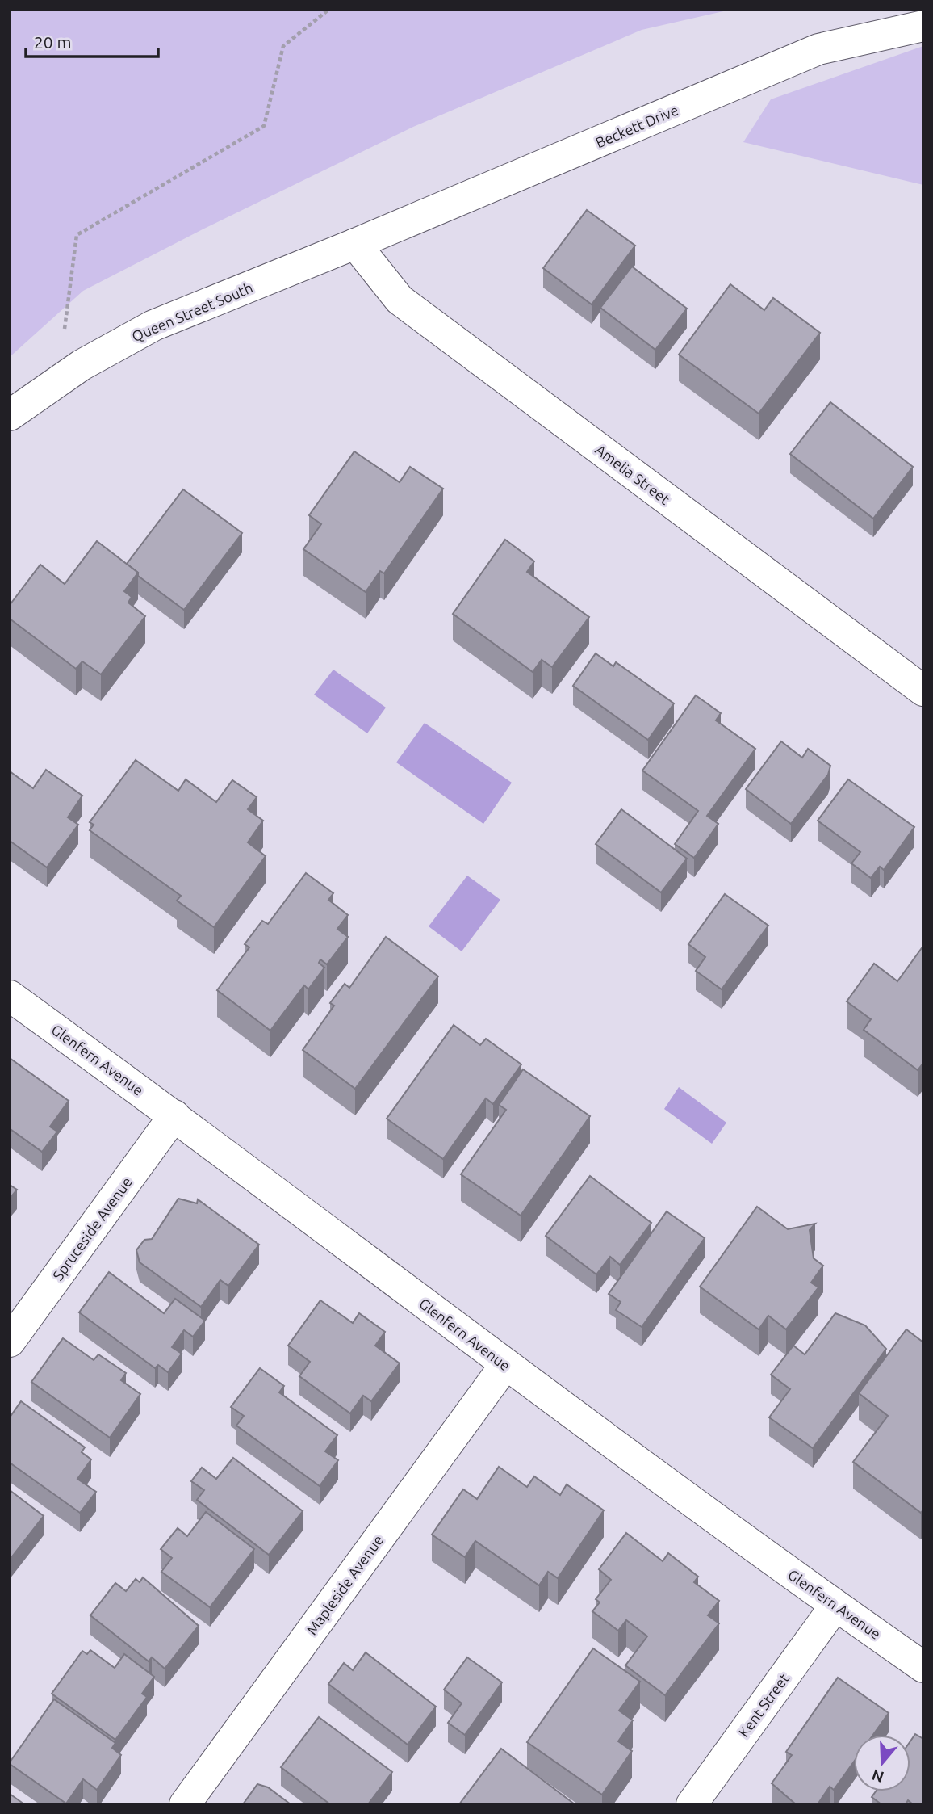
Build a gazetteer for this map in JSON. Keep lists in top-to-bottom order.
{
  "streets": {
    "street": [
      "Beckett Drive",
      "Queen Street South",
      "Amelia Street",
      "Glenfern Avenue",
      "Spruceside Avenue",
      "Mapleside Avenue",
      "Kent Street"
    ]
  },
  "crossings": [
    ["Beckett Drive", "Queen Street South"],
    ["Beckett Drive", "Amelia Street"],
    ["Queen Street South", "Amelia Street"],
    ["Glenfern Avenue", "Spruceside Avenue"],
    ["Glenfern Avenue", "Mapleside Avenue"],
    ["Glenfern Avenue", "Kent Street"]
  ],
  "scale_bar": "20 m",
  "north": "bottom"
}
